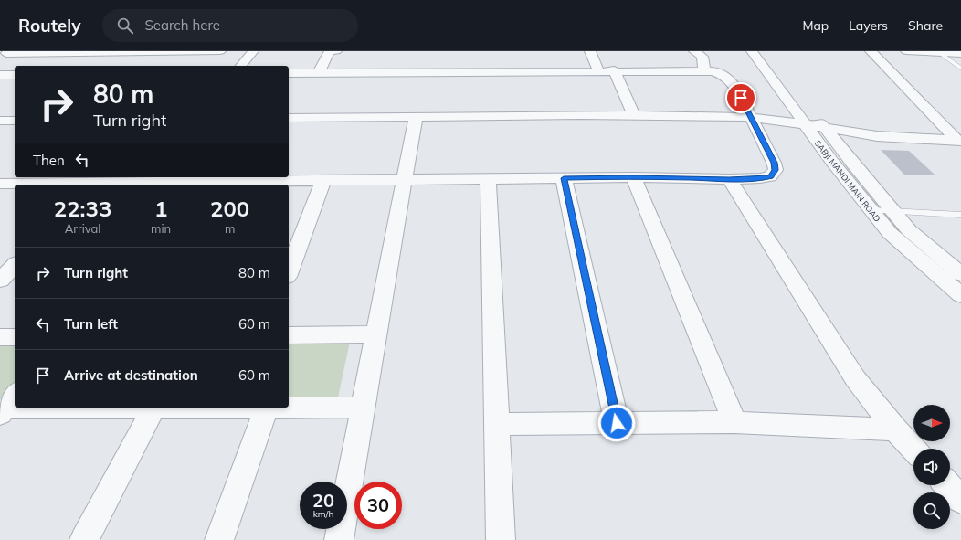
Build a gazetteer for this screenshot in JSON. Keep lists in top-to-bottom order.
{
  "streets": {
    "street": ["SABJI MANDI MAIN ROAD"]
  },
  "north": "right",
  "page": {
    "header": "Routely",
    "search": "Search here",
    "nav": ["Map", "Layers", "Share"],
    "turn": ["80 m", "Turn right"],
    "then": "Then",
    "eta": [
      "22:33",
      "Arrival",
      "1",
      "min",
      "200",
      "m"
    ],
    "list": [
      {
        "name": "Turn right",
        "value": "80 m"
      },
      {
        "name": "Turn left",
        "value": "60 m"
      },
      {
        "name": "Arrive at destination",
        "value": "60 m"
      }
    ],
    "speed": "20 km/h",
    "limit": "30"
  }
}
